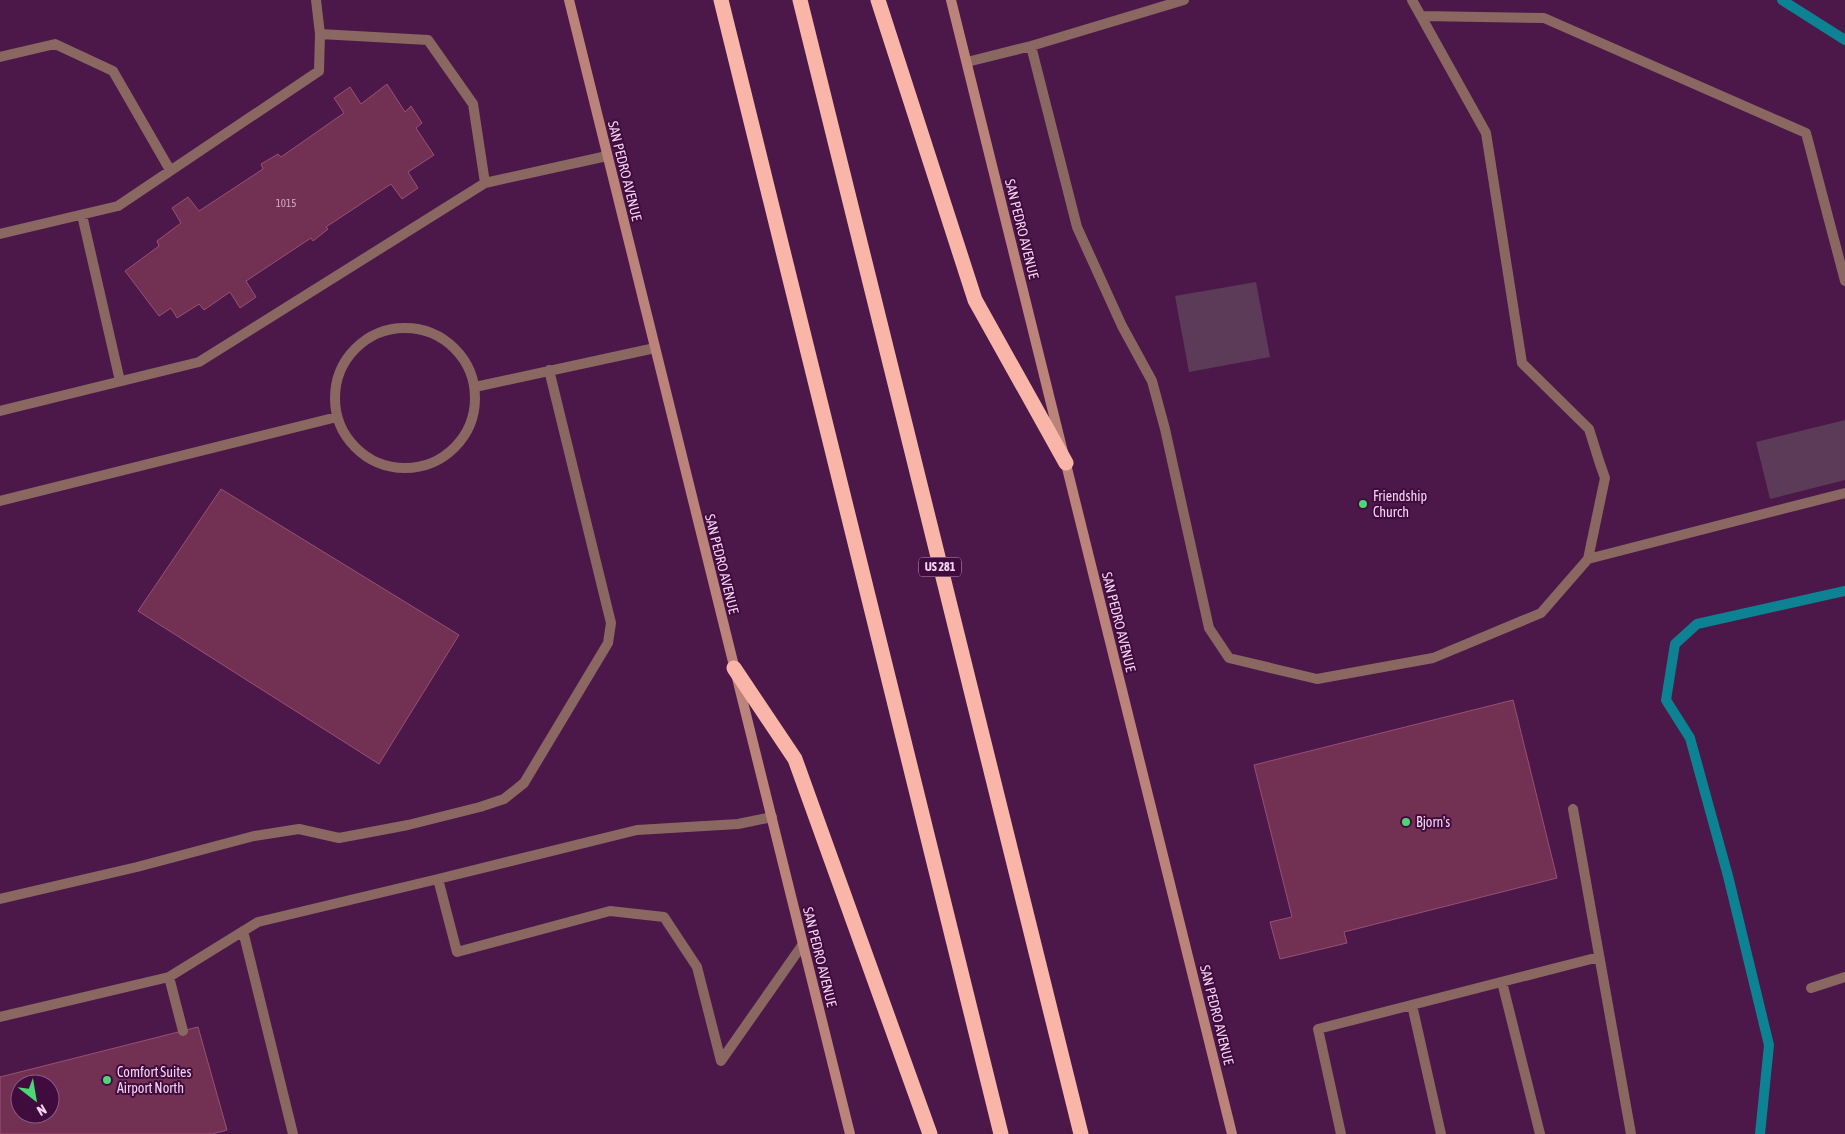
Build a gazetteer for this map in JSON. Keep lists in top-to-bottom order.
{
  "streets": {
    "highway": ["US 281"],
    "main road": ["SAN PEDRO AVENUE"]
  },
  "places": ["Friendship Church", "Bjorn's", "Comfort Suites Airport North"],
  "house_numbers": ["1015"],
  "north": "bottom right"
}
